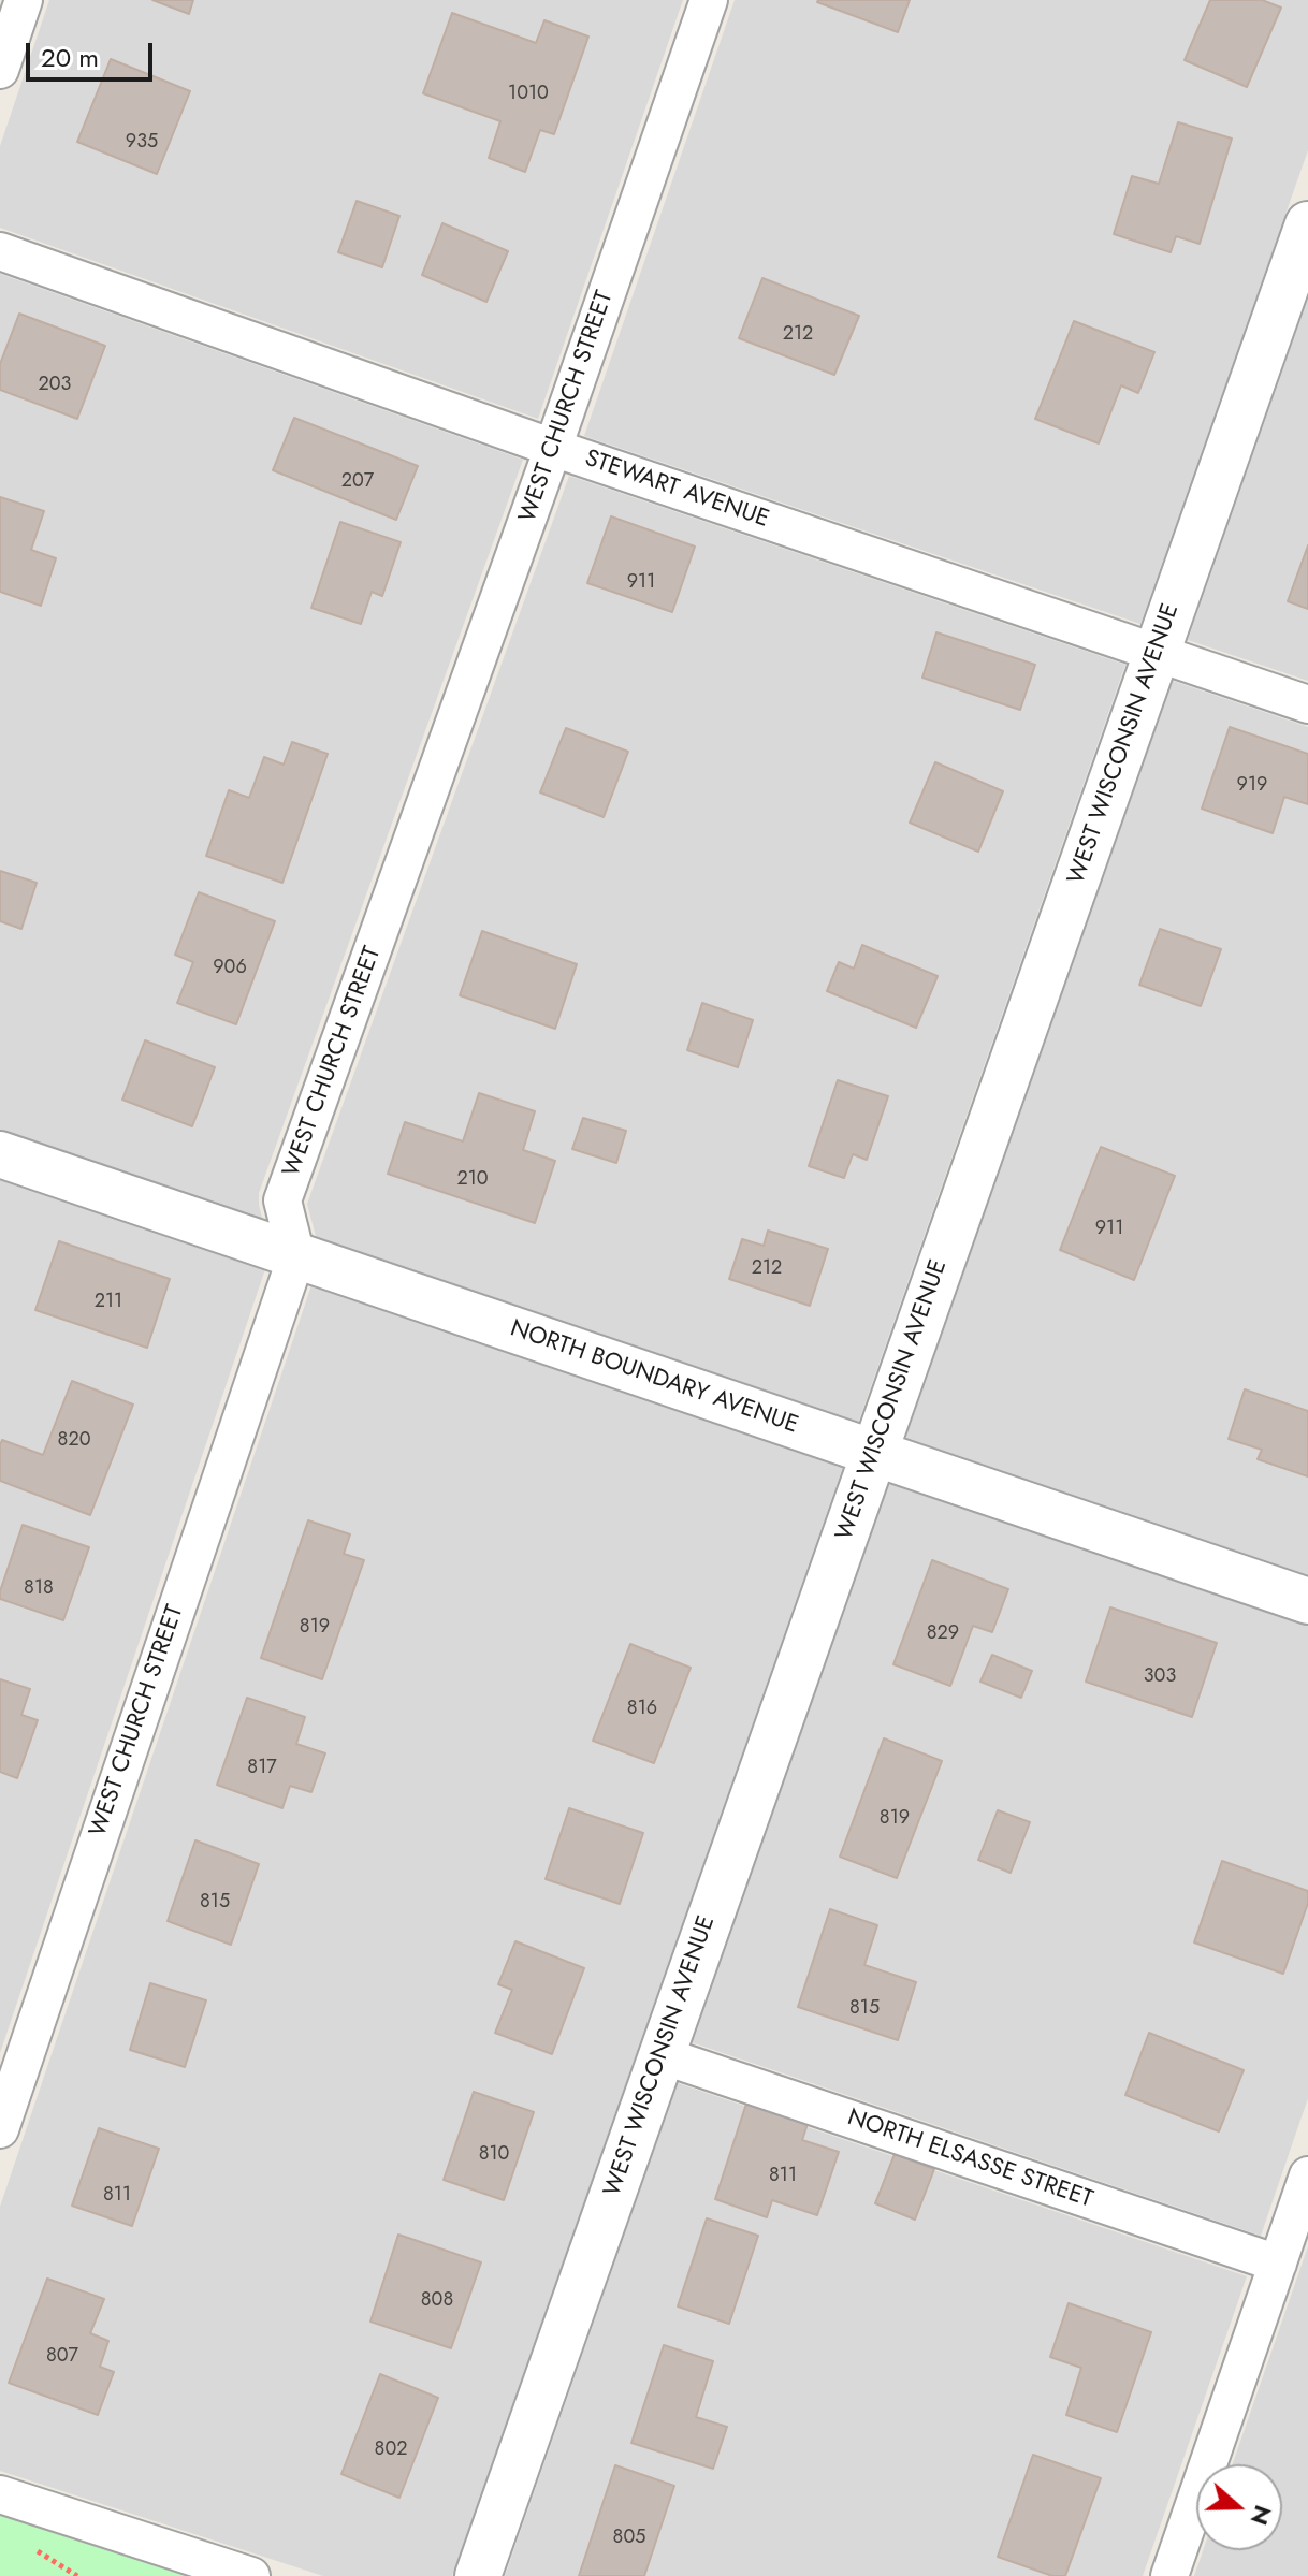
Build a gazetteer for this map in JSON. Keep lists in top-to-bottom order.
{
  "streets": {
    "street": [
      "WEST CHURCH STREET",
      "STEWART AVENUE",
      "WEST WISCONSIN AVENUE",
      "NORTH BOUNDARY AVENUE",
      "NORTH ELSASSE STREET"
    ]
  },
  "crossings": [
    ["WEST CHURCH STREET", "STEWART AVENUE"],
    ["WEST CHURCH STREET", "NORTH BOUNDARY AVENUE"],
    ["STEWART AVENUE", "WEST WISCONSIN AVENUE"],
    ["WEST WISCONSIN AVENUE", "NORTH BOUNDARY AVENUE"],
    ["WEST WISCONSIN AVENUE", "NORTH ELSASSE STREET"]
  ],
  "house_numbers": [
    "1010",
    "935",
    "212",
    "203",
    "207",
    "911",
    "919",
    "906",
    "210",
    "911",
    "212",
    "211",
    "820",
    "818",
    "819",
    "829",
    "303",
    "816",
    "817",
    "819",
    "815",
    "815",
    "810",
    "811",
    "811",
    "808",
    "807",
    "802",
    "805"
  ],
  "scale_bar": "20 m",
  "north": "right"
}
